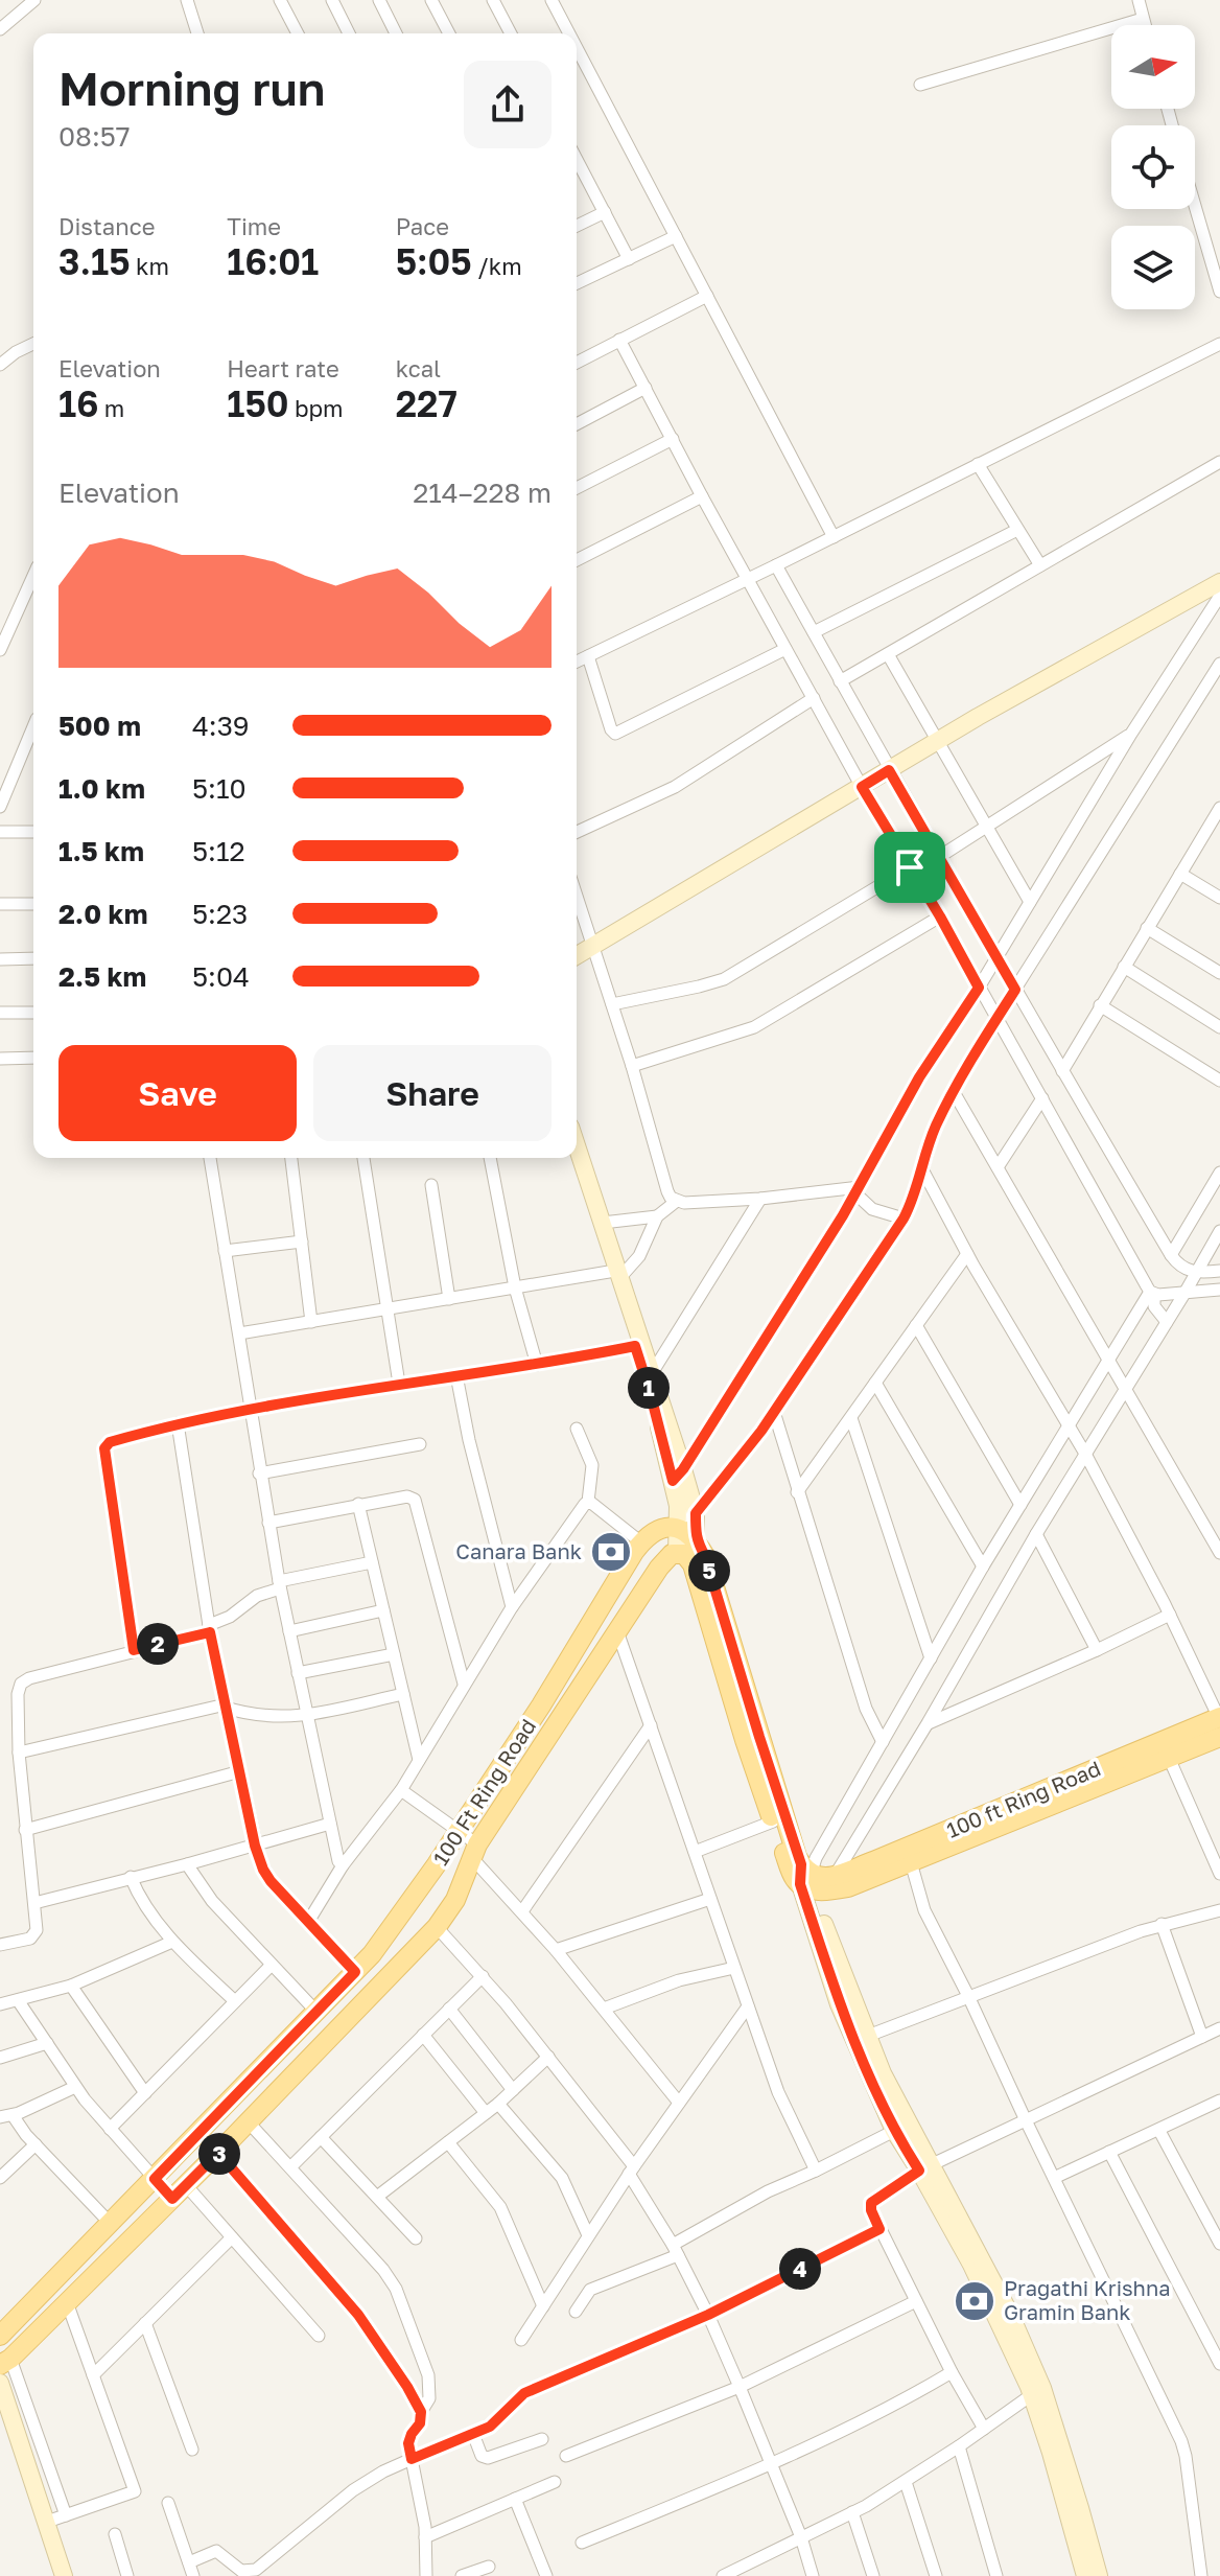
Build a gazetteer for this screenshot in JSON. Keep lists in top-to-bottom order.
{
  "streets": {
    "main road": ["100 Ft Ring Road", "100 ft Ring Road"]
  },
  "crossings": [
    ["100 Ft Ring Road", "100 ft Ring Road"]
  ],
  "places": {
    "bank": ["Canara Bank", "Pragathi Krishna Gramin Bank"]
  },
  "north": "right",
  "page": {
    "heading": ["Morning run", "08:57"],
    "stats": [
      ["Distance", "3.15 km"],
      ["Time", "16:01"],
      ["Pace", "5:05 /km"],
      ["Elevation", "16 m"],
      ["Heart rate", "150 bpm"],
      ["kcal", "227"]
    ],
    "chart": ["Elevation", "214–228 m"],
    "list": [
      {
        "name": "500 m",
        "note": "4:39"
      },
      {
        "name": "1.0 km",
        "note": "5:10"
      },
      {
        "name": "1.5 km",
        "note": "5:12"
      },
      {
        "name": "2.0 km",
        "note": "5:23"
      },
      {
        "name": "2.5 km",
        "note": "5:04"
      }
    ],
    "buttons": ["Save", "Share"],
    "pins": [
      "1",
      "5",
      "2",
      "3",
      "4"
    ]
  }
}
